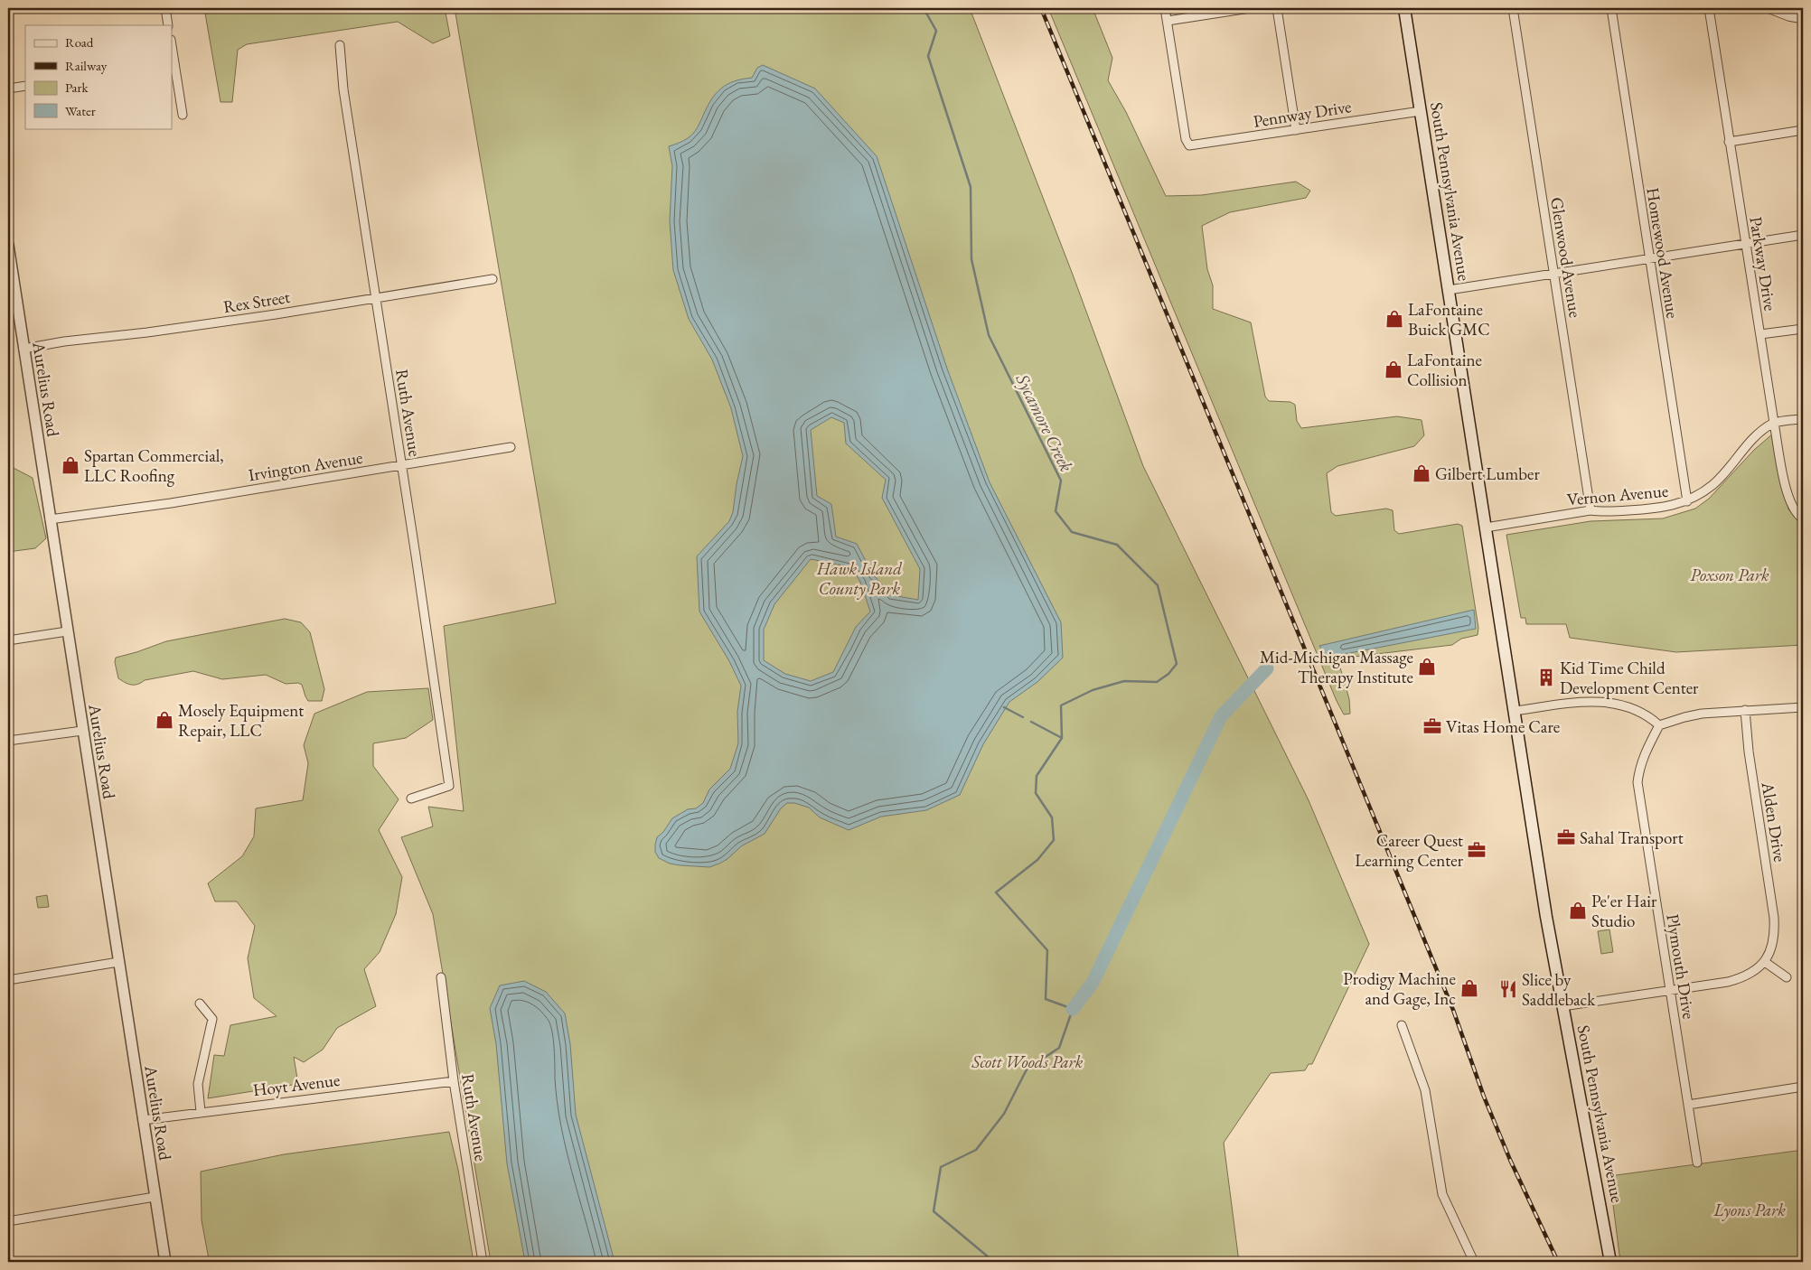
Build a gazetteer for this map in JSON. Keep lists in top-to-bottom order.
{
  "streets": {
    "main road": ["South Pennsylvania Avenue"],
    "street": [
      "Pennway Drive",
      "Homewood Avenue",
      "Glenwood Avenue",
      "Parkway Drive",
      "Rex Street",
      "Aurelius Road",
      "Ruth Avenue",
      "Irvington Avenue",
      "Vernon Avenue",
      "Alden Drive",
      "Plymouth Drive",
      "Hoyt Avenue"
    ]
  },
  "crossings": [
    ["Pennway Drive", "South Pennsylvania Avenue"],
    ["South Pennsylvania Avenue", "Vernon Avenue"],
    ["Homewood Avenue", "Vernon Avenue"],
    ["Glenwood Avenue", "Vernon Avenue"],
    ["Parkway Drive", "Vernon Avenue"],
    ["Rex Street", "Aurelius Road"],
    ["Rex Street", "Ruth Avenue"],
    ["Aurelius Road", "Irvington Avenue"],
    ["Aurelius Road", "Hoyt Avenue"],
    ["Ruth Avenue", "Irvington Avenue"],
    ["Ruth Avenue", "Hoyt Avenue"]
  ],
  "water": ["Sycamore Creek"],
  "parks": [
    "Hawk Island County Park",
    "Poxson Park",
    "Scott Woods Park",
    "Lyons Park"
  ],
  "places": {
    "shop": [
      "LaFontaine Buick GMC",
      "LaFontaine Collision",
      "Spartan Commercial, LLC Roofing",
      "Gilbert Lumber",
      "Mid-Michigan Massage Therapy Institute",
      "Mosely Equipment Repair, LLC",
      "Pe'er Hair Studio",
      "Prodigy Machine and Gage, Inc"
    ],
    "building": ["Kid Time Child Development Center"],
    "office": ["Vitas Home Care", "Sahal Transport", "Career Quest Learning Center"],
    "restaurant": ["Slice by Saddleback"]
  },
  "legend": [
    "Road",
    "Railway",
    "Park",
    "Water"
  ]
}
